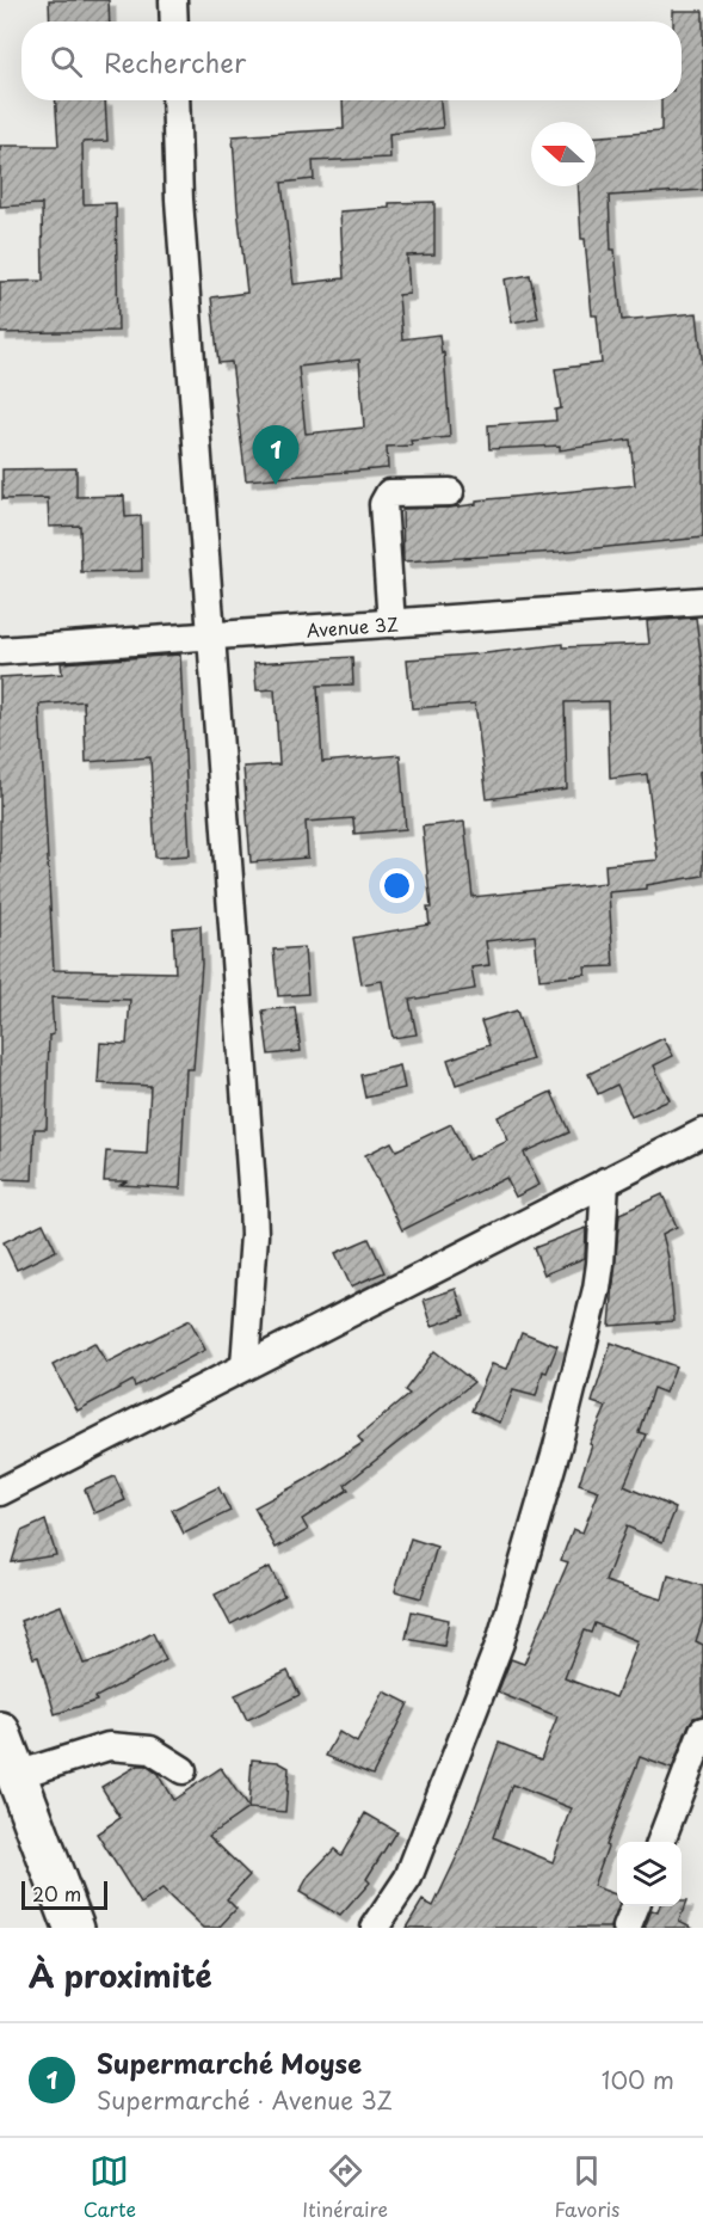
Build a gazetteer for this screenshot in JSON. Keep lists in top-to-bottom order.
{
  "streets": {
    "street": ["Avenue 3Z"]
  },
  "scale_bar": "20 m",
  "north": "left",
  "page": {
    "search": "Rechercher",
    "pins": "1",
    "scale": "20 m",
    "heading": "À proximité",
    "list": [
      {
        "mark": "1",
        "name": "Supermarché Moyse",
        "note": "Supermarché · Avenue 3Z",
        "value": "100 m"
      }
    ],
    "nav": ["Carte", "Itinéraire", "Favoris"]
  }
}
